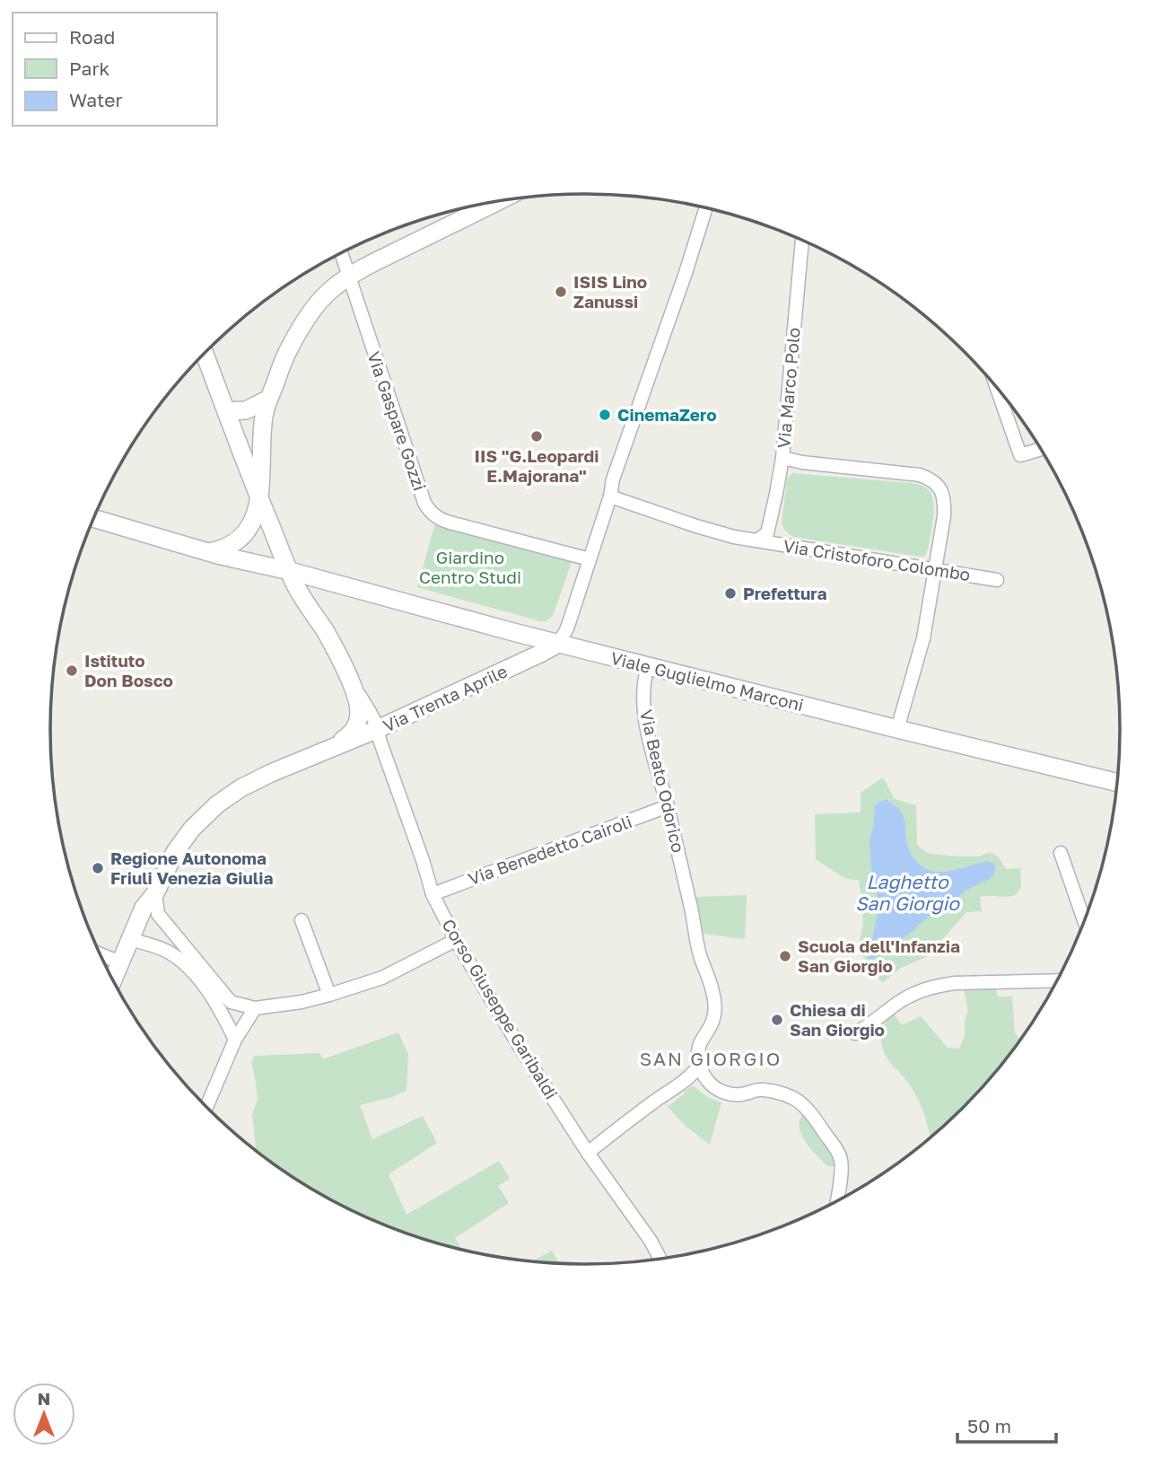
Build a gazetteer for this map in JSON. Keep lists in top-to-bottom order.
{
  "streets": {
    "main road": ["Viale Guglielmo Marconi", "Via Trenta Aprile"],
    "street": [
      "Via Marco Polo",
      "Via Gaspare Gozzi",
      "Via Cristoforo Colombo",
      "Via Beato Odorico",
      "Via Benedetto Cairoli",
      "Corso Giuseppe Garibaldi"
    ]
  },
  "crossings": [
    ["Via Marco Polo", "Via Cristoforo Colombo"],
    ["Viale Guglielmo Marconi", "Via Trenta Aprile"],
    ["Viale Guglielmo Marconi", "Via Beato Odorico"],
    ["Via Trenta Aprile", "Corso Giuseppe Garibaldi"],
    ["Via Beato Odorico", "Via Benedetto Cairoli"],
    ["Via Benedetto Cairoli", "Corso Giuseppe Garibaldi"]
  ],
  "districts": ["SAN GIORGIO"],
  "water": ["Laghetto San Giorgio"],
  "parks": ["Giardino Centro Studi"],
  "places": [
    "ISIS Lino Zanussi",
    "CinemaZero",
    "IIS \"G.Leopardi E.Majorana\"",
    "Prefettura",
    "Istituto Don Bosco",
    "Regione Autonoma Friuli Venezia Giulia",
    "Scuola dell'Infanzia San Giorgio",
    "Chiesa di San Giorgio"
  ],
  "legend": ["Road", "Park", "Water"],
  "scale_bar": "50 m",
  "north": "top"
}
